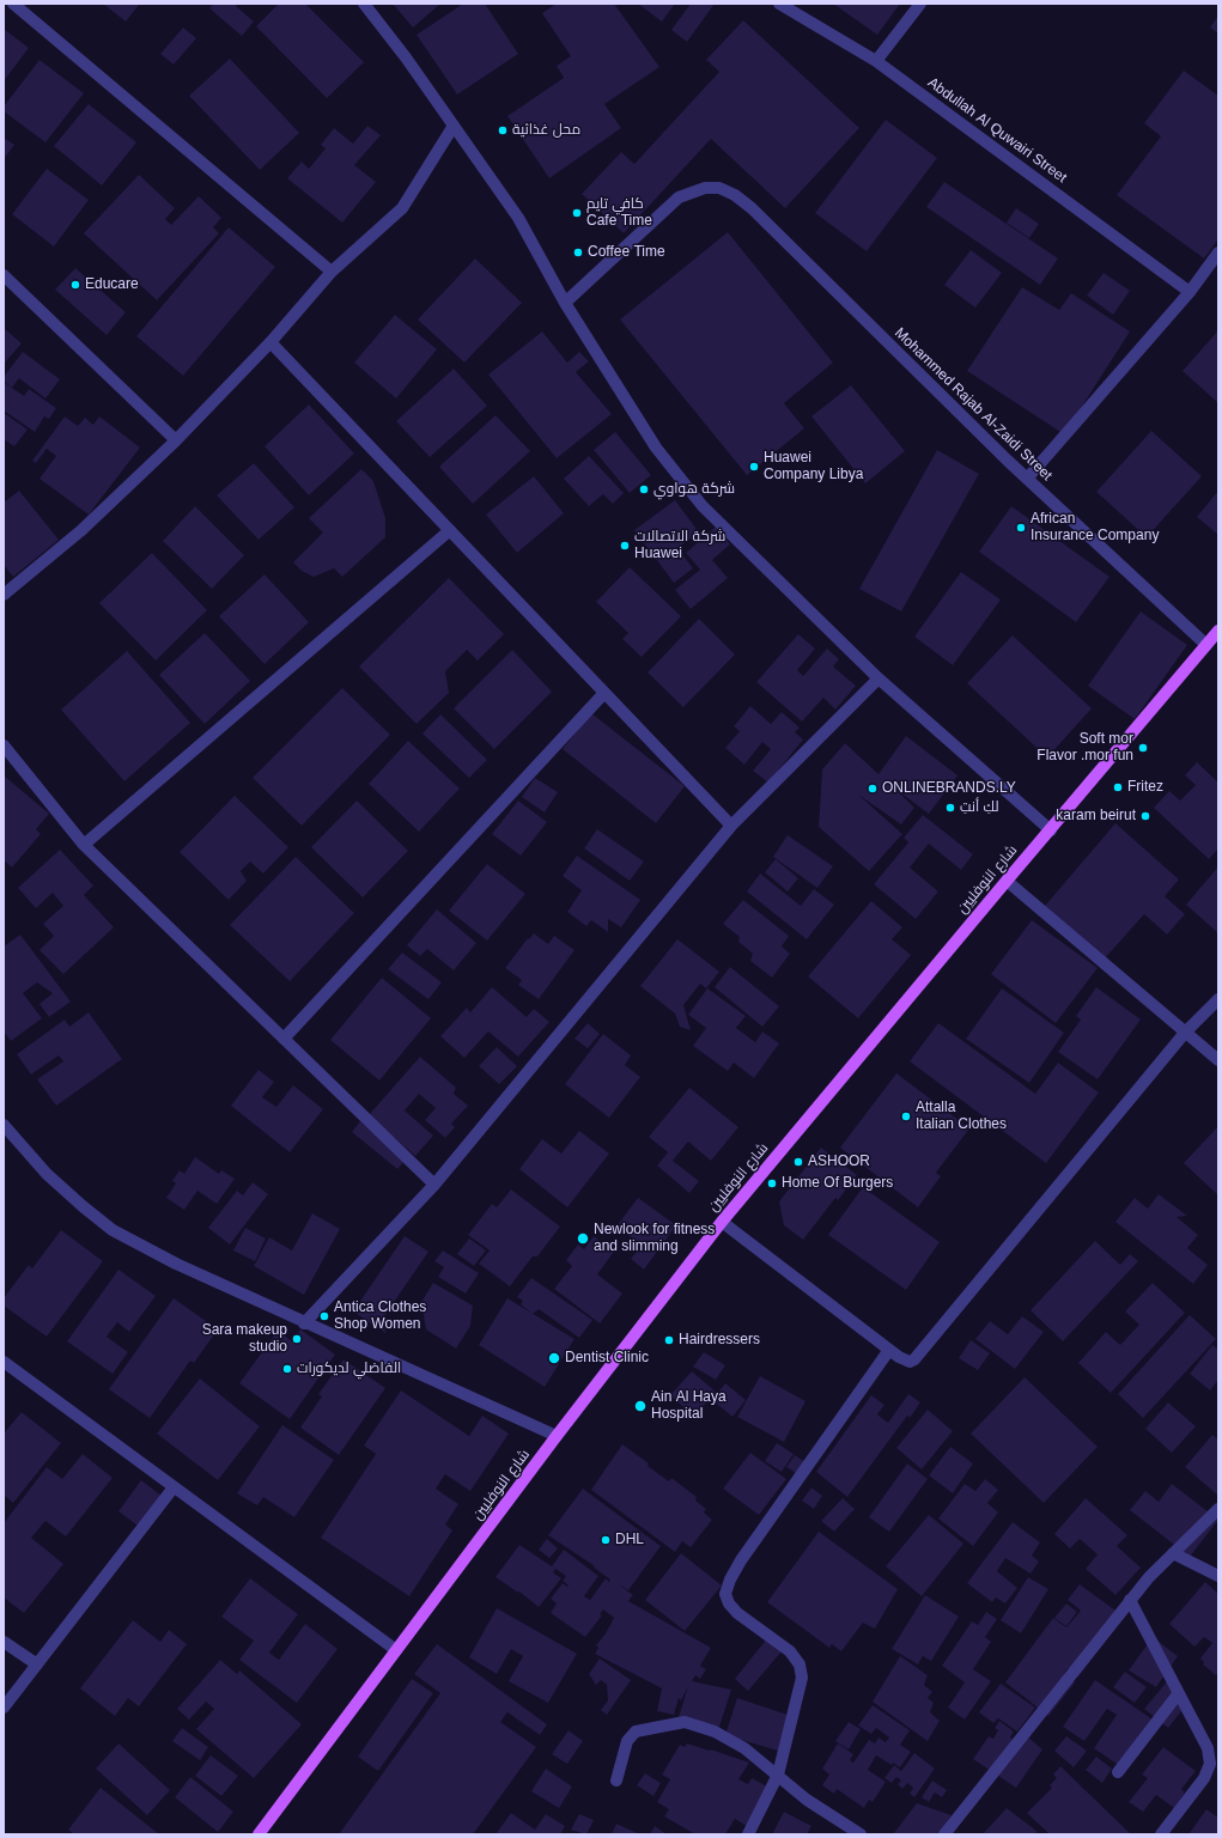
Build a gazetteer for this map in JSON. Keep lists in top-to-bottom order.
{
  "streets": {
    "main road": ["شارع النوفليين"],
    "street": ["Abdullah Al Quwairi Street", "Mohammed Rajab Al-Zaidi Street"]
  },
  "crossings": [
    ["Mohammed Rajab Al-Zaidi Street", "شارع النوفليين"]
  ],
  "places": [
    "محل غذائية",
    "كافي تايم Cafe Time",
    "Coffee Time",
    "Educare",
    "Huawei Company Libya",
    "شركة هواوي",
    "African Insurance Company",
    "شركة الاتصالات Huawei",
    "Soft mor Flavor .mor fun",
    "Fritez",
    "ONLINEBRANDS.LY",
    "لكِ أنتِ",
    "karam beirut",
    "Attalla Italian Clothes",
    "ASHOOR",
    "Home Of Burgers",
    "Newlook for fitness and slimming",
    "Antica Clothes Shop Women",
    "Sara makeup studio",
    "Hairdressers",
    "Dentist Clinic",
    "الفاضلي لديكورات",
    "Ain Al Haya Hospital",
    "DHL"
  ]
}
